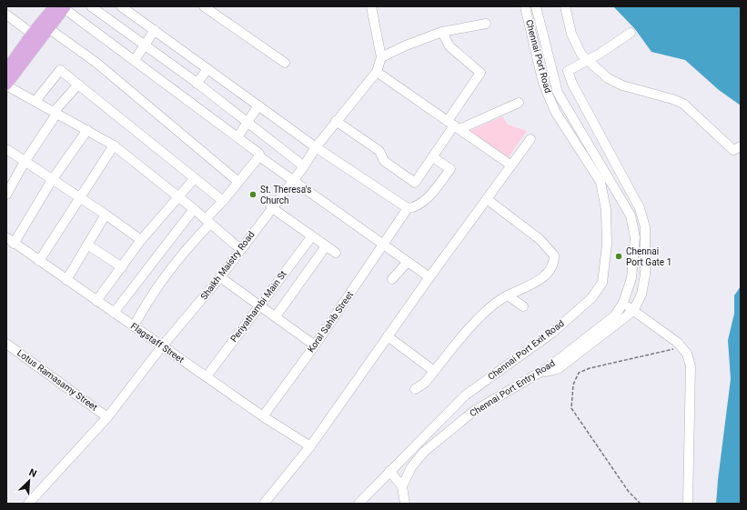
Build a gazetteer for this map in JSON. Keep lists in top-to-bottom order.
{
  "streets": {
    "street": [
      "Chennai Port Road",
      "Shaikh Maistry Road",
      "Periyathambi Main St",
      "Koral Sahib Street",
      "Flagstaff Street",
      "Chennai Port Exit Road",
      "Lotus Ramasamy Street",
      "Chennai Port Entry Road"
    ]
  },
  "crossings": [
    ["Chennai Port Road", "Chennai Port Exit Road"],
    ["Chennai Port Road", "Chennai Port Entry Road"],
    ["Shaikh Maistry Road", "Flagstaff Street"],
    ["Shaikh Maistry Road", "Lotus Ramasamy Street"],
    ["Periyathambi Main St", "Flagstaff Street"],
    ["Koral Sahib Street", "Flagstaff Street"],
    ["Chennai Port Exit Road", "Chennai Port Entry Road"]
  ],
  "places": ["St. Theresa's Church", "Chennai Port Gate 1"],
  "north": "top right"
}
